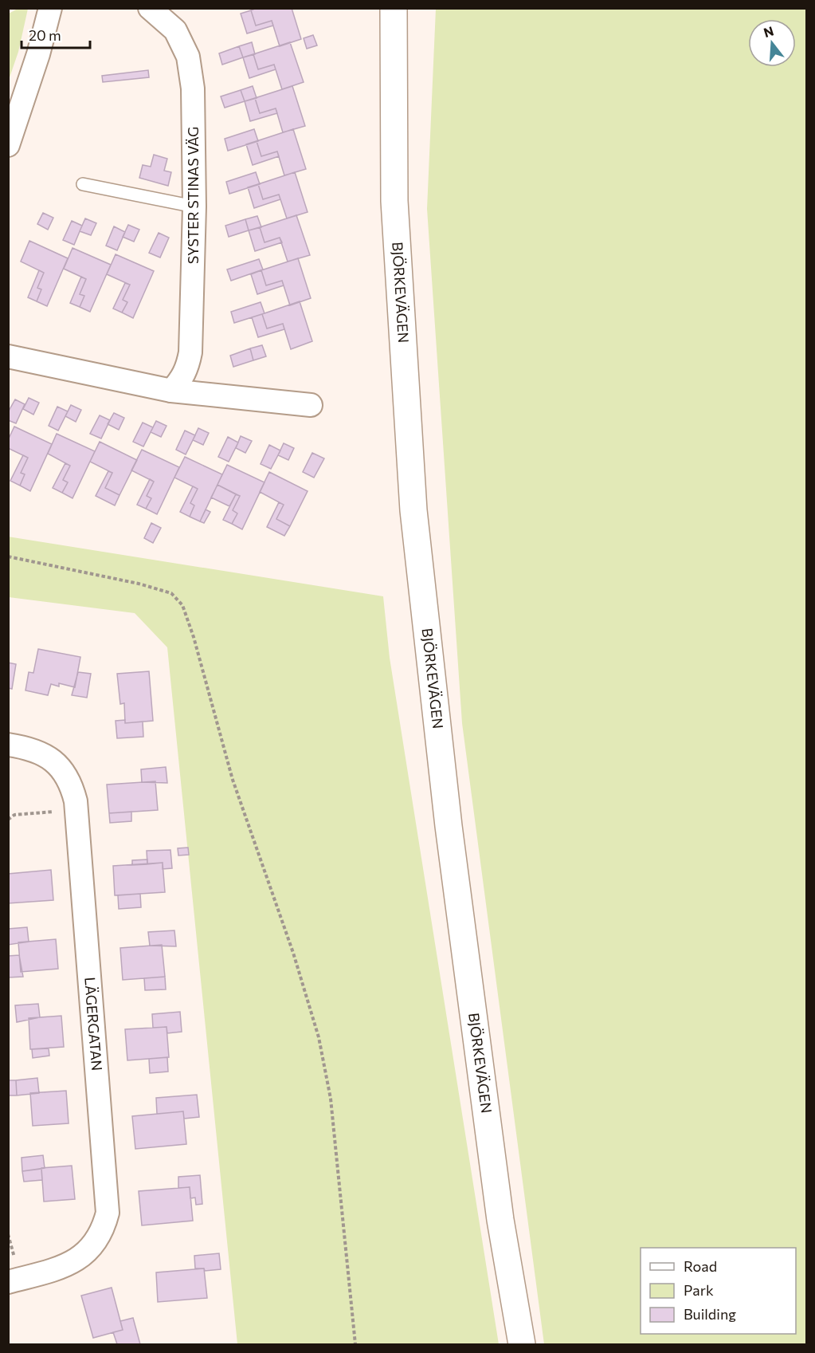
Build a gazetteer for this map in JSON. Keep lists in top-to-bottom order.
{
  "streets": {
    "main road": ["BJÖRKEVÄGEN"],
    "street": ["SYSTER STINAS VÄG", "LÄGERGATAN"]
  },
  "legend": ["Road", "Park", "Building"],
  "scale_bar": "20 m",
  "north": "top"
}
